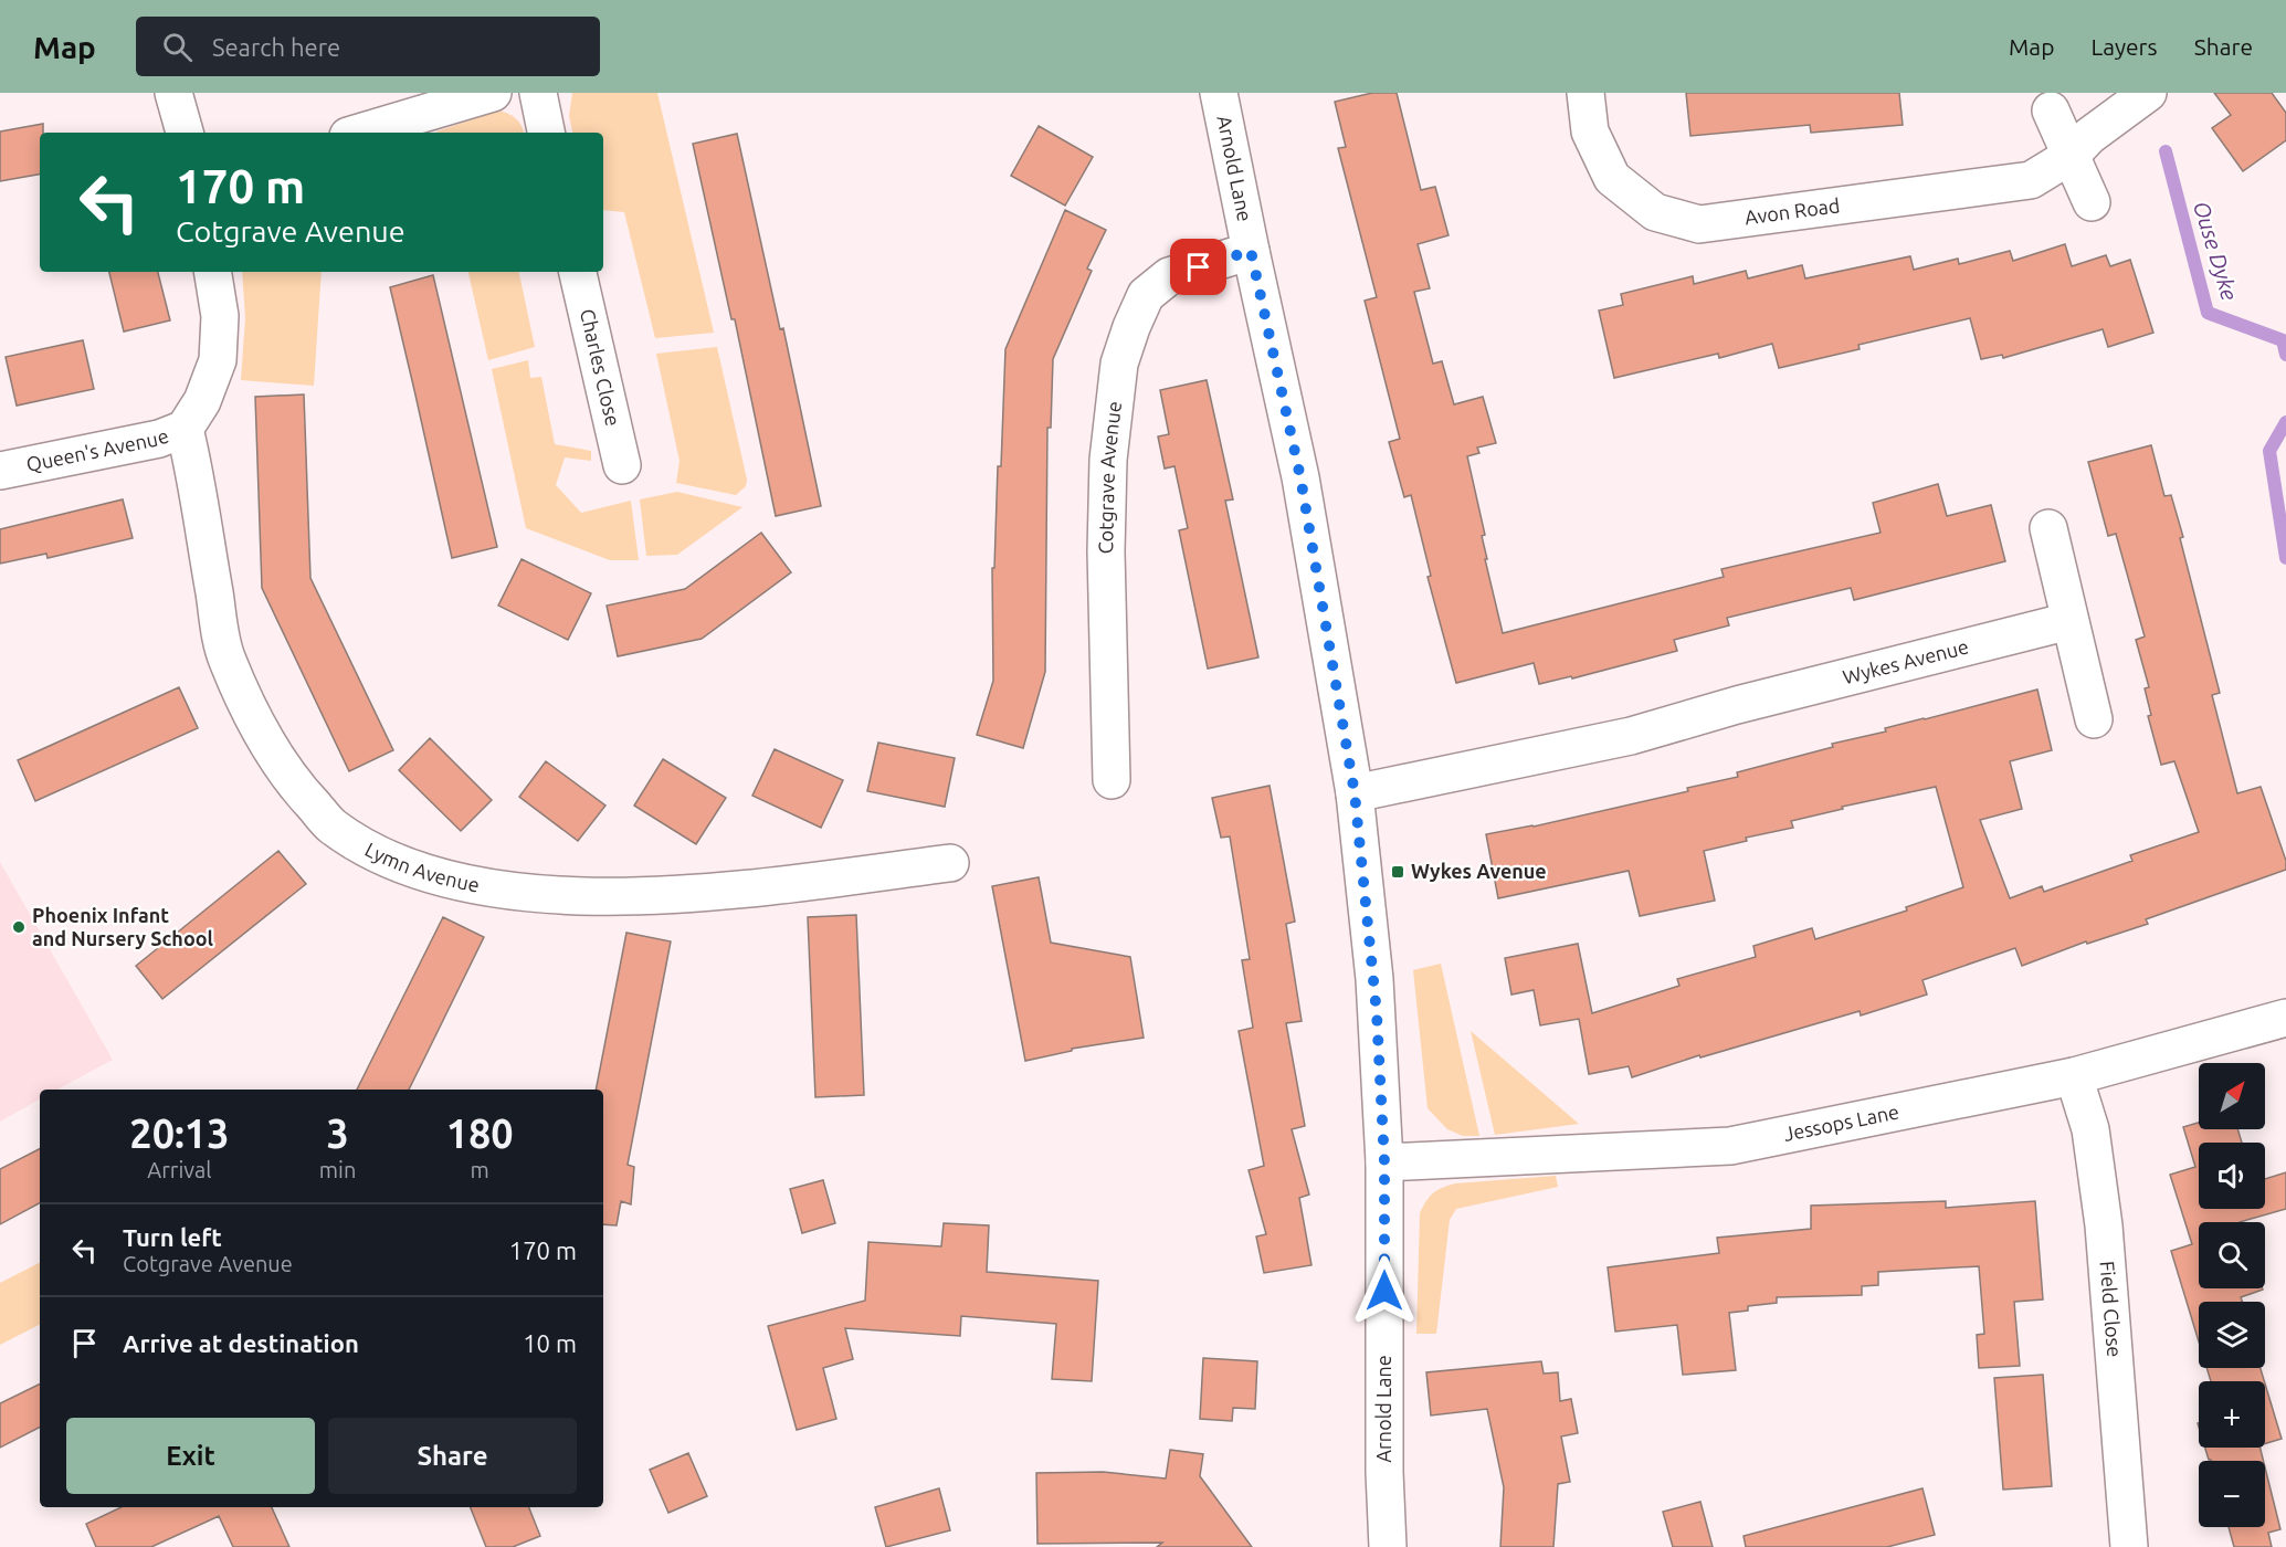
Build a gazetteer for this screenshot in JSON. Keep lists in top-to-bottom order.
{
  "streets": {
    "street": [
      "Arnold Lane",
      "Avon Road",
      "Charles Close",
      "Queen's Avenue",
      "Cotgrave Avenue",
      "Wykes Avenue",
      "Lymn Avenue",
      "Jessops Lane",
      "Field Close"
    ]
  },
  "crossings": [
    ["Arnold Lane", "Cotgrave Avenue"],
    ["Arnold Lane", "Wykes Avenue"],
    ["Arnold Lane", "Jessops Lane"],
    ["Queen's Avenue", "Lymn Avenue"],
    ["Jessops Lane", "Field Close"]
  ],
  "water": ["Ouse Dyke"],
  "places": {
    "transit": ["Wykes Avenue"],
    "other": ["Phoenix Infant and Nursery School"]
  },
  "north": "top right",
  "page": {
    "header": "Map",
    "search": "Search here",
    "nav": ["Map", "Layers", "Share"],
    "turn": ["170 m", "Cotgrave Avenue"],
    "map_buttons": ["+", "−"],
    "eta": [
      "20:13",
      "Arrival",
      "3",
      "min",
      "180",
      "m"
    ],
    "list": [
      {
        "name": "Turn left",
        "note": "Cotgrave Avenue",
        "value": "170 m"
      },
      {
        "name": "Arrive at destination",
        "value": "10 m"
      }
    ],
    "buttons": ["Exit", "Share"]
  }
}
